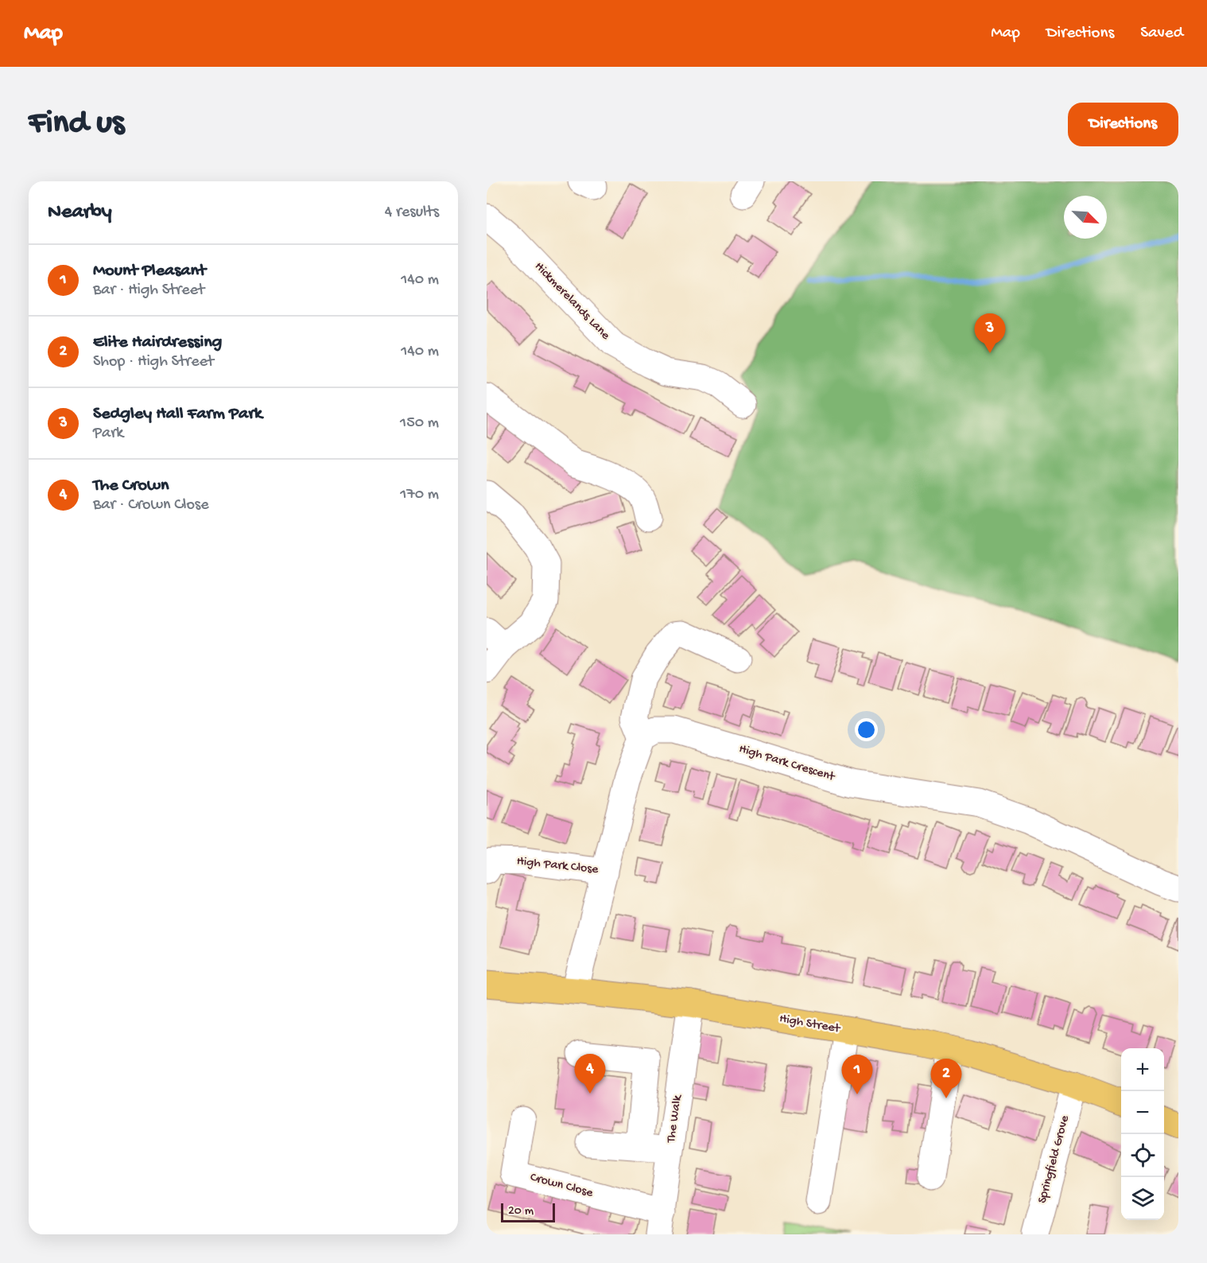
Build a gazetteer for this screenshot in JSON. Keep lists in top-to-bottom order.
{
  "streets": {
    "main road": ["High Street"],
    "street": [
      "Hickmerelands Lane",
      "High Park Crescent",
      "High Park Close",
      "The Walk",
      "Springfield Grove",
      "Crown Close"
    ]
  },
  "crossings": [
    ["High Street", "The Walk"],
    ["High Street", "Springfield Grove"],
    ["The Walk", "Crown Close"]
  ],
  "scale_bar": "20 m",
  "north": "bottom right",
  "page": {
    "header": "Map",
    "nav": ["Map", "Directions", "Saved"],
    "buttons": "Directions",
    "title": "Find us",
    "heading": ["Nearby", "4 results"],
    "list": [
      {
        "mark": "1",
        "name": "Mount Pleasant",
        "note": "Bar · High Street",
        "value": "140 m"
      },
      {
        "mark": "2",
        "name": "Elite Hairdressing",
        "note": "Shop · High Street",
        "value": "140 m"
      },
      {
        "mark": "3",
        "name": "Sedgley Hall Farm Park",
        "note": "Park",
        "value": "150 m"
      },
      {
        "mark": "4",
        "name": "The Crown",
        "note": "Bar · Crown Close",
        "value": "170 m"
      }
    ],
    "pins": [
      "3",
      "4",
      "1",
      "2"
    ],
    "map_buttons": ["+", "−"],
    "scale": "20 m"
  }
}
